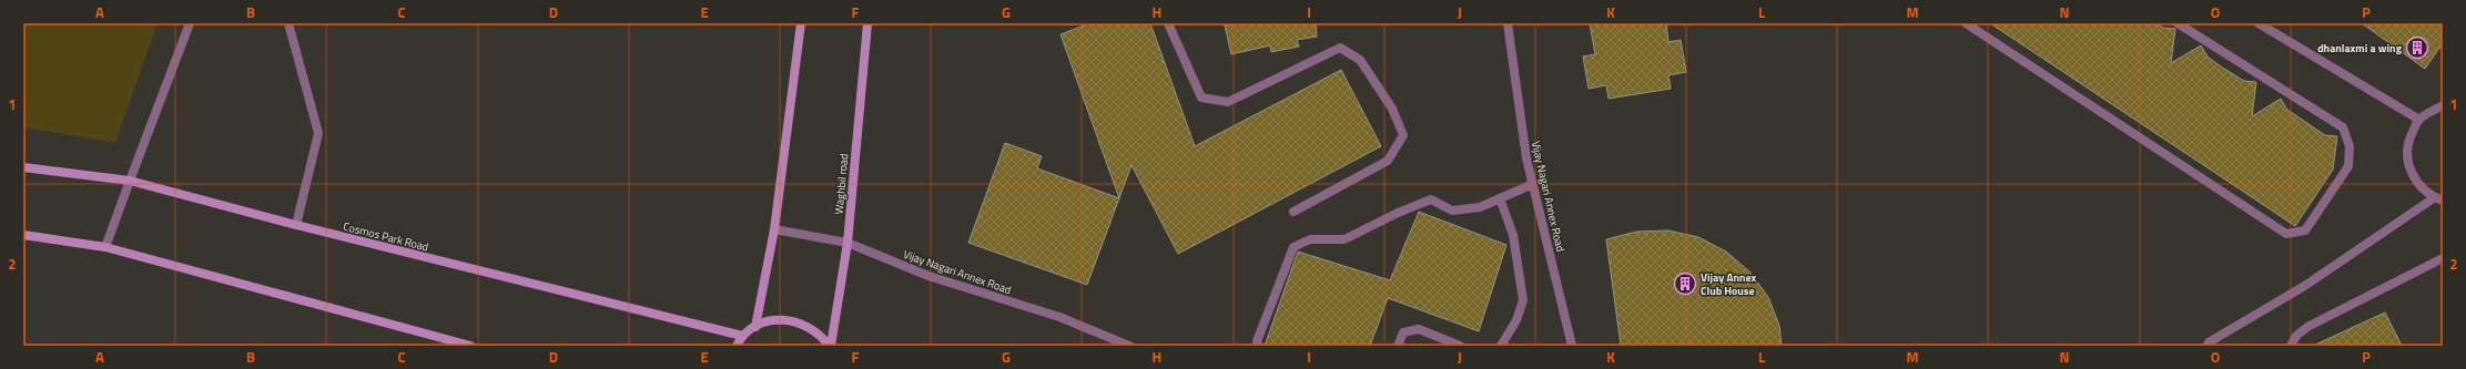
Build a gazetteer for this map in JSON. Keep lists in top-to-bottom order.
{
  "streets": {
    "main road": ["Waghbil road", "Cosmos Park Road"],
    "street": ["Vijay Nagari Annex Road"]
  },
  "crossings": [
    ["Waghbil road", "Vijay Nagari Annex Road"]
  ],
  "places": {
    "building": ["dhanlaxmi a wing", "Vijay Annex Club House"]
  },
  "grid": {
    "columns": [
      "A",
      "B",
      "C",
      "D",
      "E",
      "F",
      "G",
      "H",
      "I",
      "J",
      "K",
      "L",
      "M",
      "N",
      "O",
      "P"
    ],
    "rows": ["1", "2"]
  }
}
